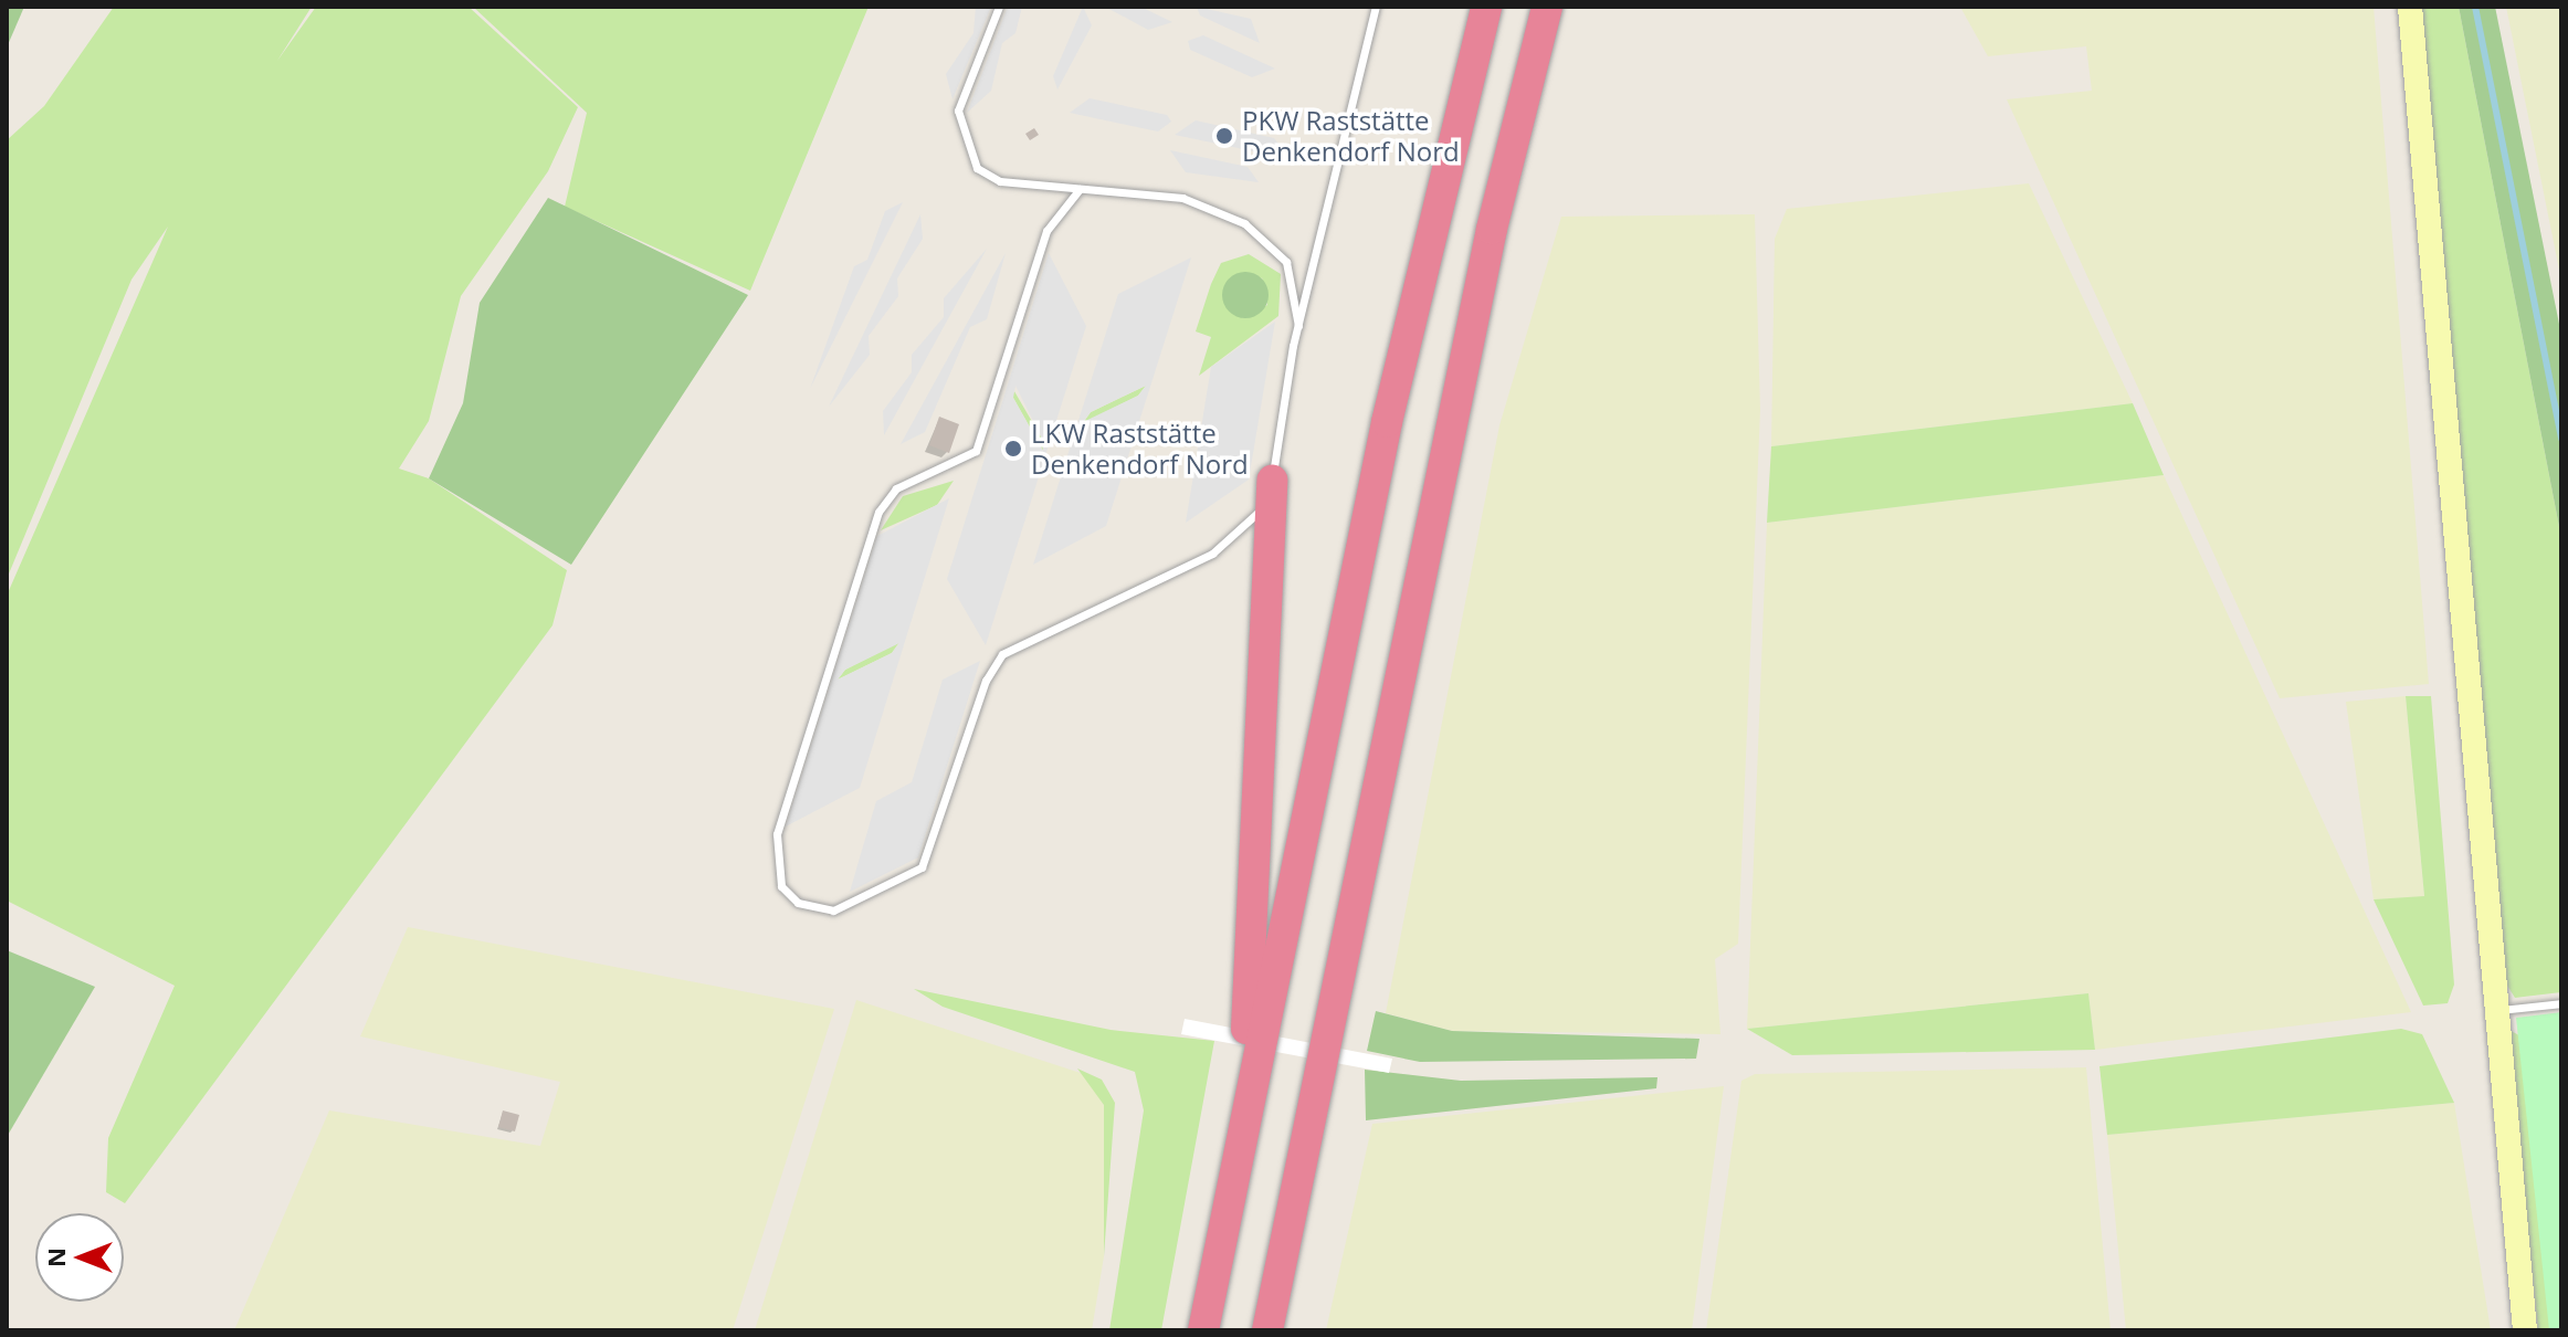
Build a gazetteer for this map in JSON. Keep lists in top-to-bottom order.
{
  "places": ["PKW Raststätte Denkendorf Nord", "LKW Raststätte Denkendorf Nord"],
  "north": "left"
}
